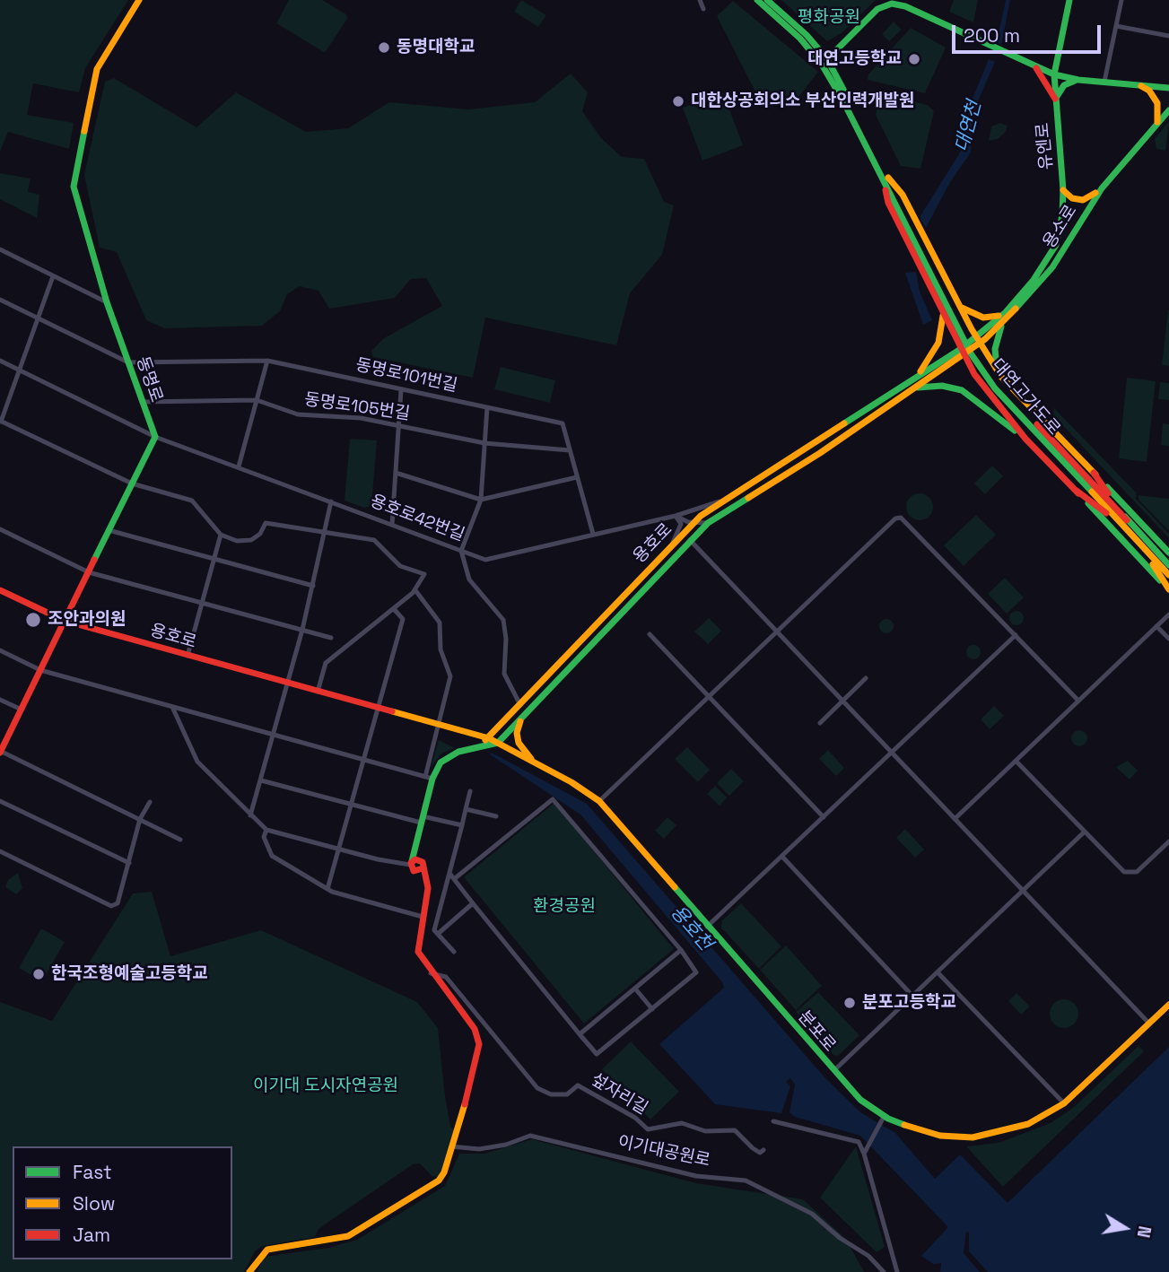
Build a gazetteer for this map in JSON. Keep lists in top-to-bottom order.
{
  "streets": {
    "main road": [
      "유엔로",
      "용소로",
      "동명로",
      "대연고가도로",
      "용호로",
      "분포로"
    ],
    "street": [
      "동명로101번길",
      "동명로105번길",
      "용호로42번길",
      "섶자리길",
      "이기대공원로"
    ]
  },
  "crossings": [
    ["유엔로", "용소로"],
    ["용소로", "용호로"],
    ["동명로101번길", "동명로"],
    ["동명로101번길", "동명로105번길"],
    ["동명로101번길", "용호로42번길"],
    ["동명로", "동명로105번길"],
    ["동명로", "용호로42번길"],
    ["용호로42번길", "용호로"],
    ["용호로", "분포로"]
  ],
  "water": ["대연천", "용호천"],
  "parks": ["평화공원", "환경공원", "이기대 도시자연공원"],
  "places": [
    "동명대학교",
    "대연고등학교",
    "대한상공회의소 부산인력개발원",
    "조안과의원",
    "한국조형예술고등학교",
    "분포고등학교"
  ],
  "legend": ["Fast", "Slow", "Jam"],
  "scale_bar": "200 m",
  "north": "right"
}
